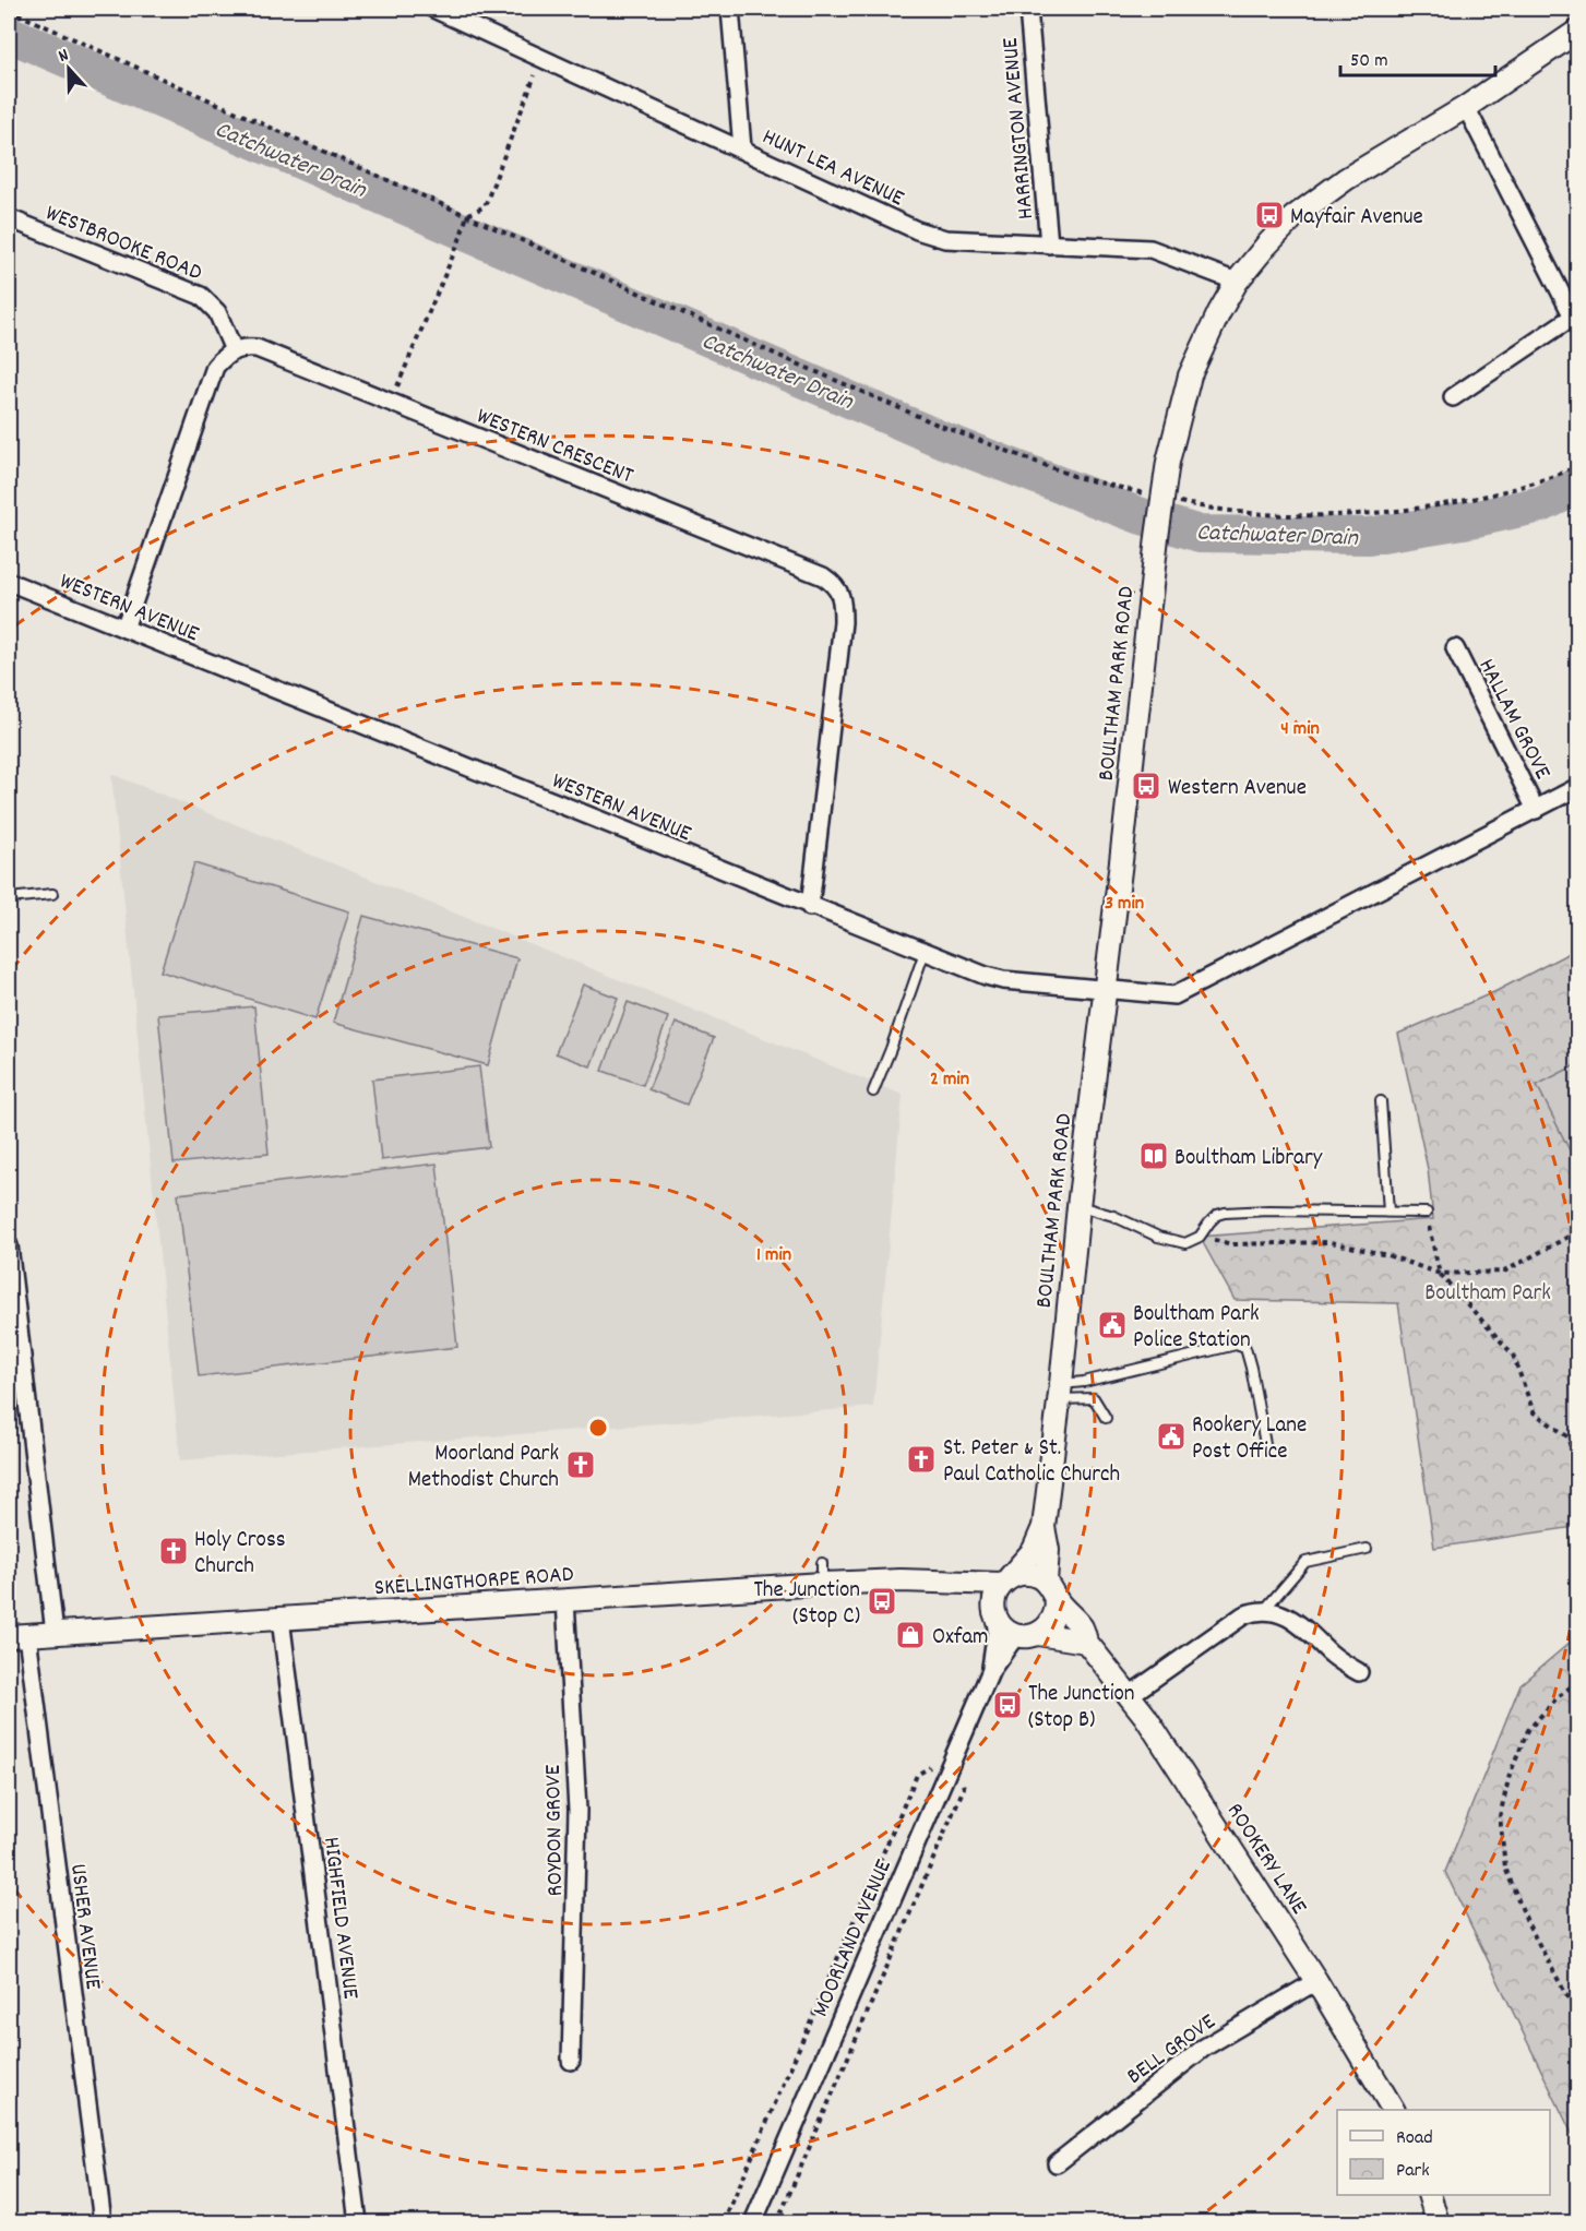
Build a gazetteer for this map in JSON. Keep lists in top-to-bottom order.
{
  "streets": {
    "street": [
      "HARRINGTON AVENUE",
      "HUNT LEA AVENUE",
      "WESTBROOKE ROAD",
      "WESTERN CRESCENT",
      "WESTERN AVENUE",
      "BOULTHAM PARK ROAD",
      "HALLAM GROVE",
      "SKELLINGTHORPE ROAD",
      "ROYDON GROVE",
      "ROOKERY LANE",
      "HIGHFIELD AVENUE",
      "USHER AVENUE",
      "MOORLAND AVENUE",
      "BELL GROVE"
    ]
  },
  "crossings": [
    ["HARRINGTON AVENUE", "HUNT LEA AVENUE"],
    ["HUNT LEA AVENUE", "BOULTHAM PARK ROAD"],
    ["WESTBROOKE ROAD", "WESTERN CRESCENT"],
    ["WESTERN CRESCENT", "WESTERN AVENUE"],
    ["WESTERN AVENUE", "BOULTHAM PARK ROAD"],
    ["WESTERN AVENUE", "HALLAM GROVE"],
    ["SKELLINGTHORPE ROAD", "ROYDON GROVE"],
    ["SKELLINGTHORPE ROAD", "ROOKERY LANE"],
    ["SKELLINGTHORPE ROAD", "HIGHFIELD AVENUE"],
    ["SKELLINGTHORPE ROAD", "USHER AVENUE"],
    ["SKELLINGTHORPE ROAD", "MOORLAND AVENUE"],
    ["ROOKERY LANE", "MOORLAND AVENUE"],
    ["ROOKERY LANE", "BELL GROVE"]
  ],
  "water": ["Catchwater Drain"],
  "parks": ["Boultham Park"],
  "places": {
    "bus stop": [
      "Mayfair Avenue",
      "Western Avenue",
      "The Junction (Stop C)",
      "The Junction (Stop B)"
    ],
    "library": ["Boultham Library"],
    "public building": ["Boultham Park Police Station", "Rookery Lane Post Office"],
    "church": ["St. Peter & St. Paul Catholic Church", "Moorland Park Methodist Church", "Holy Cross Church"],
    "shop": ["Oxfam"]
  },
  "legend": ["Road", "Park"],
  "scale_bar": "50 m",
  "north": "top",
  "rings": [
    "4 min",
    "3 min",
    "2 min",
    "1 min"
  ]
}
